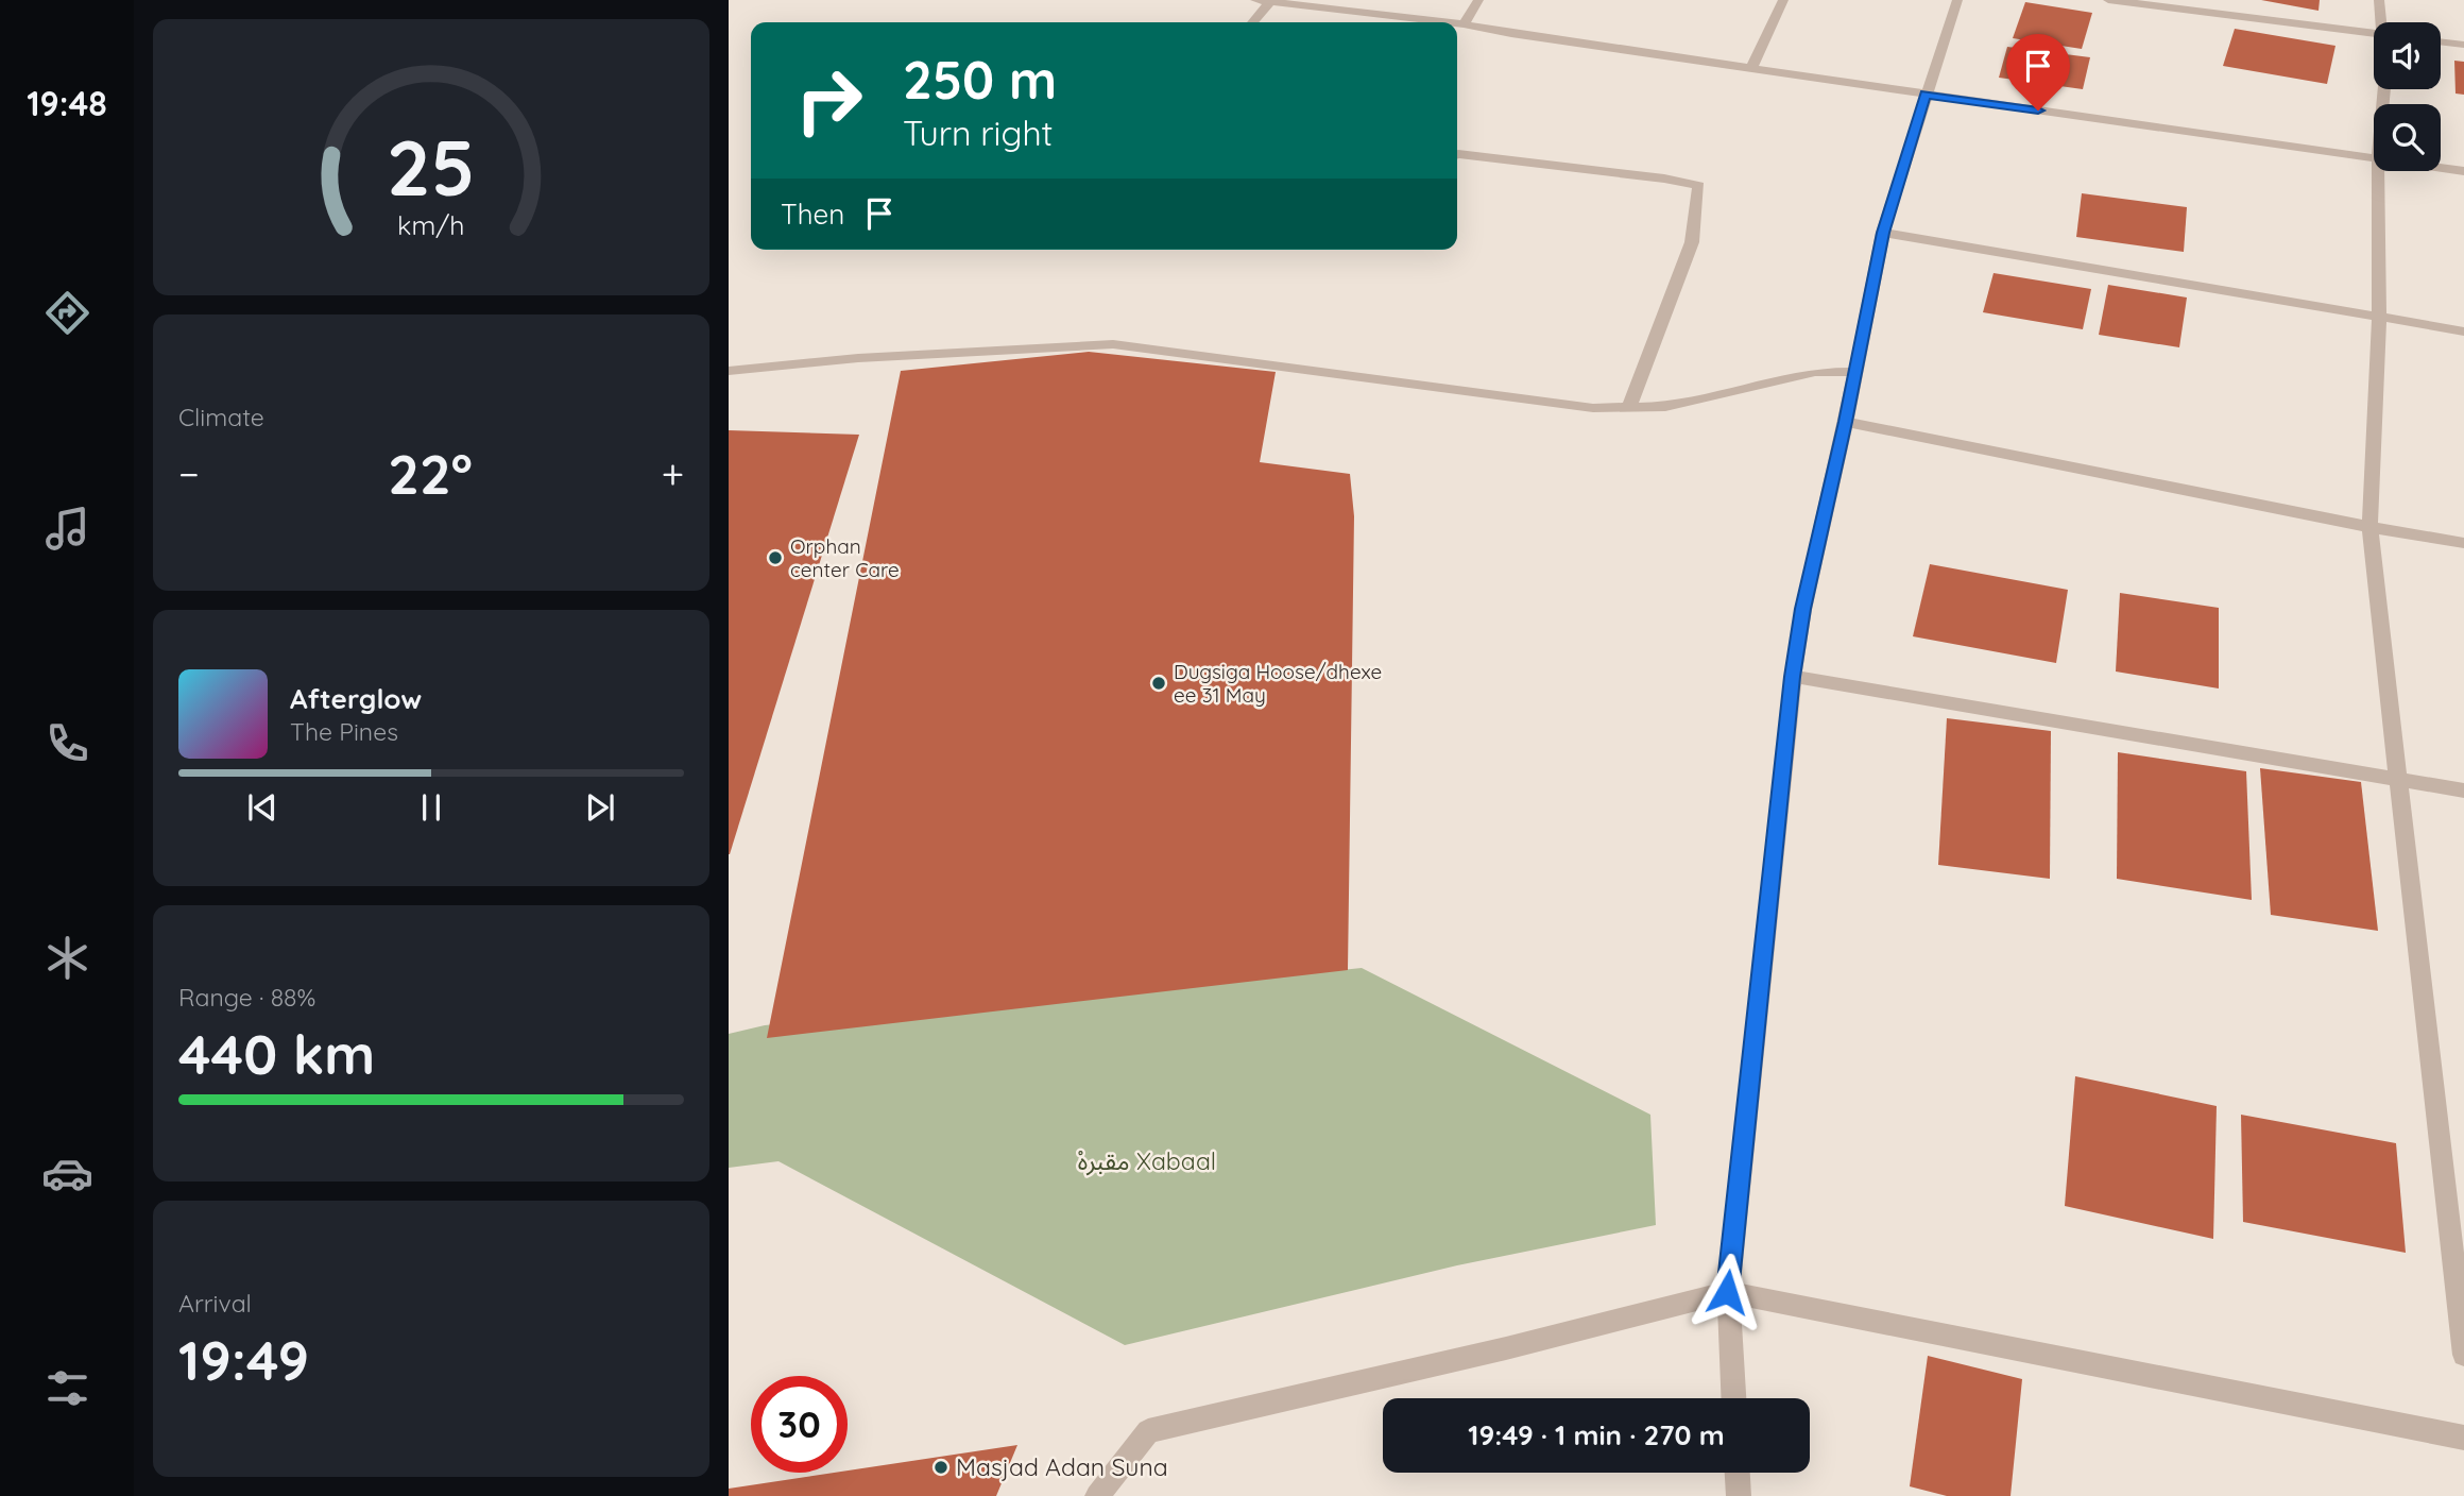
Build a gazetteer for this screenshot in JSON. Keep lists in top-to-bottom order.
{
  "parks": ["ْمقبره Xabaal"],
  "places": ["Orphan center Care", "Dugsiga Hoose/dhexe ee 31 May", "Masjad Adan Suna"],
  "page": {
    "tabs": "19:48",
    "turn": ["250 m", "Turn right"],
    "then": "Then",
    "tile": [
      "Climate",
      ["Range · 88%", "440 km"],
      ["Arrival", "19:49"]
    ],
    "heat": ["−", "22°", "+"],
    "song": ["Afterglow", "The Pines"],
    "limit": "30",
    "trip": "19:49 · 1 min · 270 m",
    "gauge": ["25", "km/h"]
  }
}
